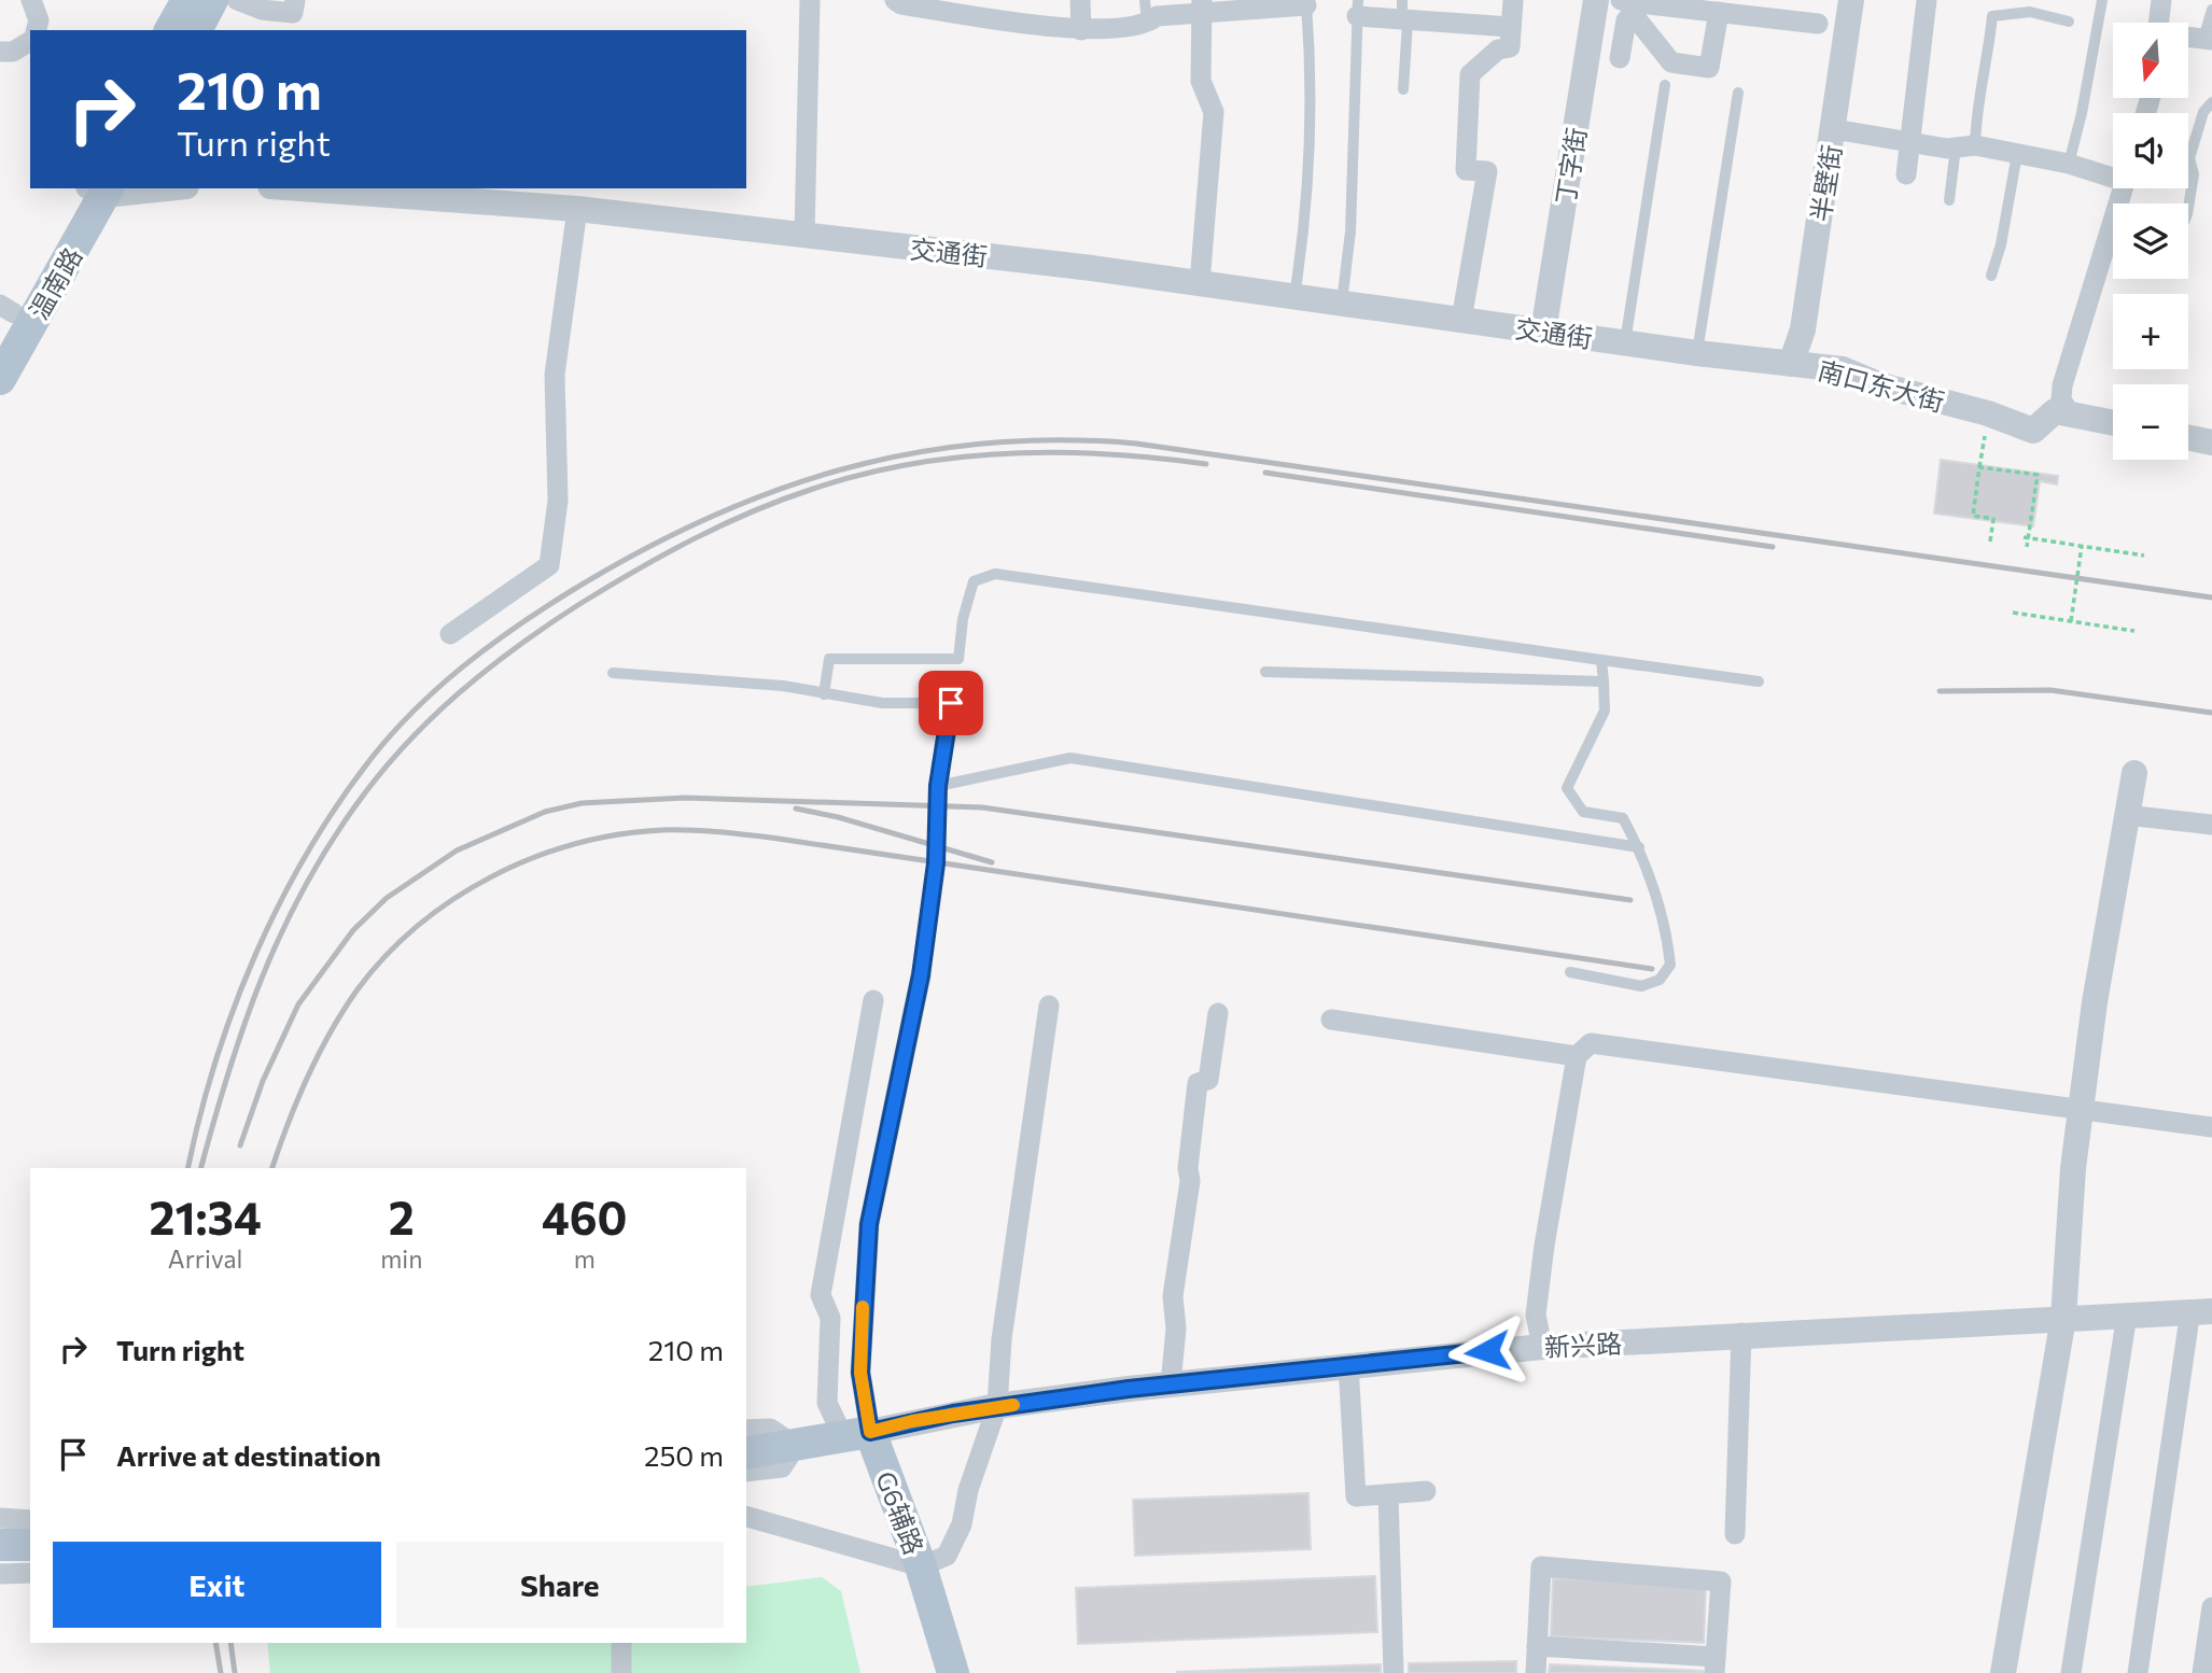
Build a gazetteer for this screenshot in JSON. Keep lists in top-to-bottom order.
{
  "streets": {
    "main road": ["温南路", "G6辅路"],
    "street": [
      "丁字街",
      "半壁街",
      "交通街",
      "南口东大街",
      "新兴路"
    ]
  },
  "crossings": [
    ["丁字街", "交通街"],
    ["半壁街", "南口东大街"],
    ["交通街", "南口东大街"],
    ["新兴路", "G6辅路"]
  ],
  "north": "bottom",
  "page": {
    "map_buttons": ["+", "−"],
    "turn": ["210 m", "Turn right"],
    "eta": [
      "21:34",
      "Arrival",
      "2",
      "min",
      "460",
      "m"
    ],
    "list": [
      {
        "name": "Turn right",
        "value": "210 m"
      },
      {
        "name": "Arrive at destination",
        "value": "250 m"
      }
    ],
    "buttons": ["Exit", "Share"]
  }
}
